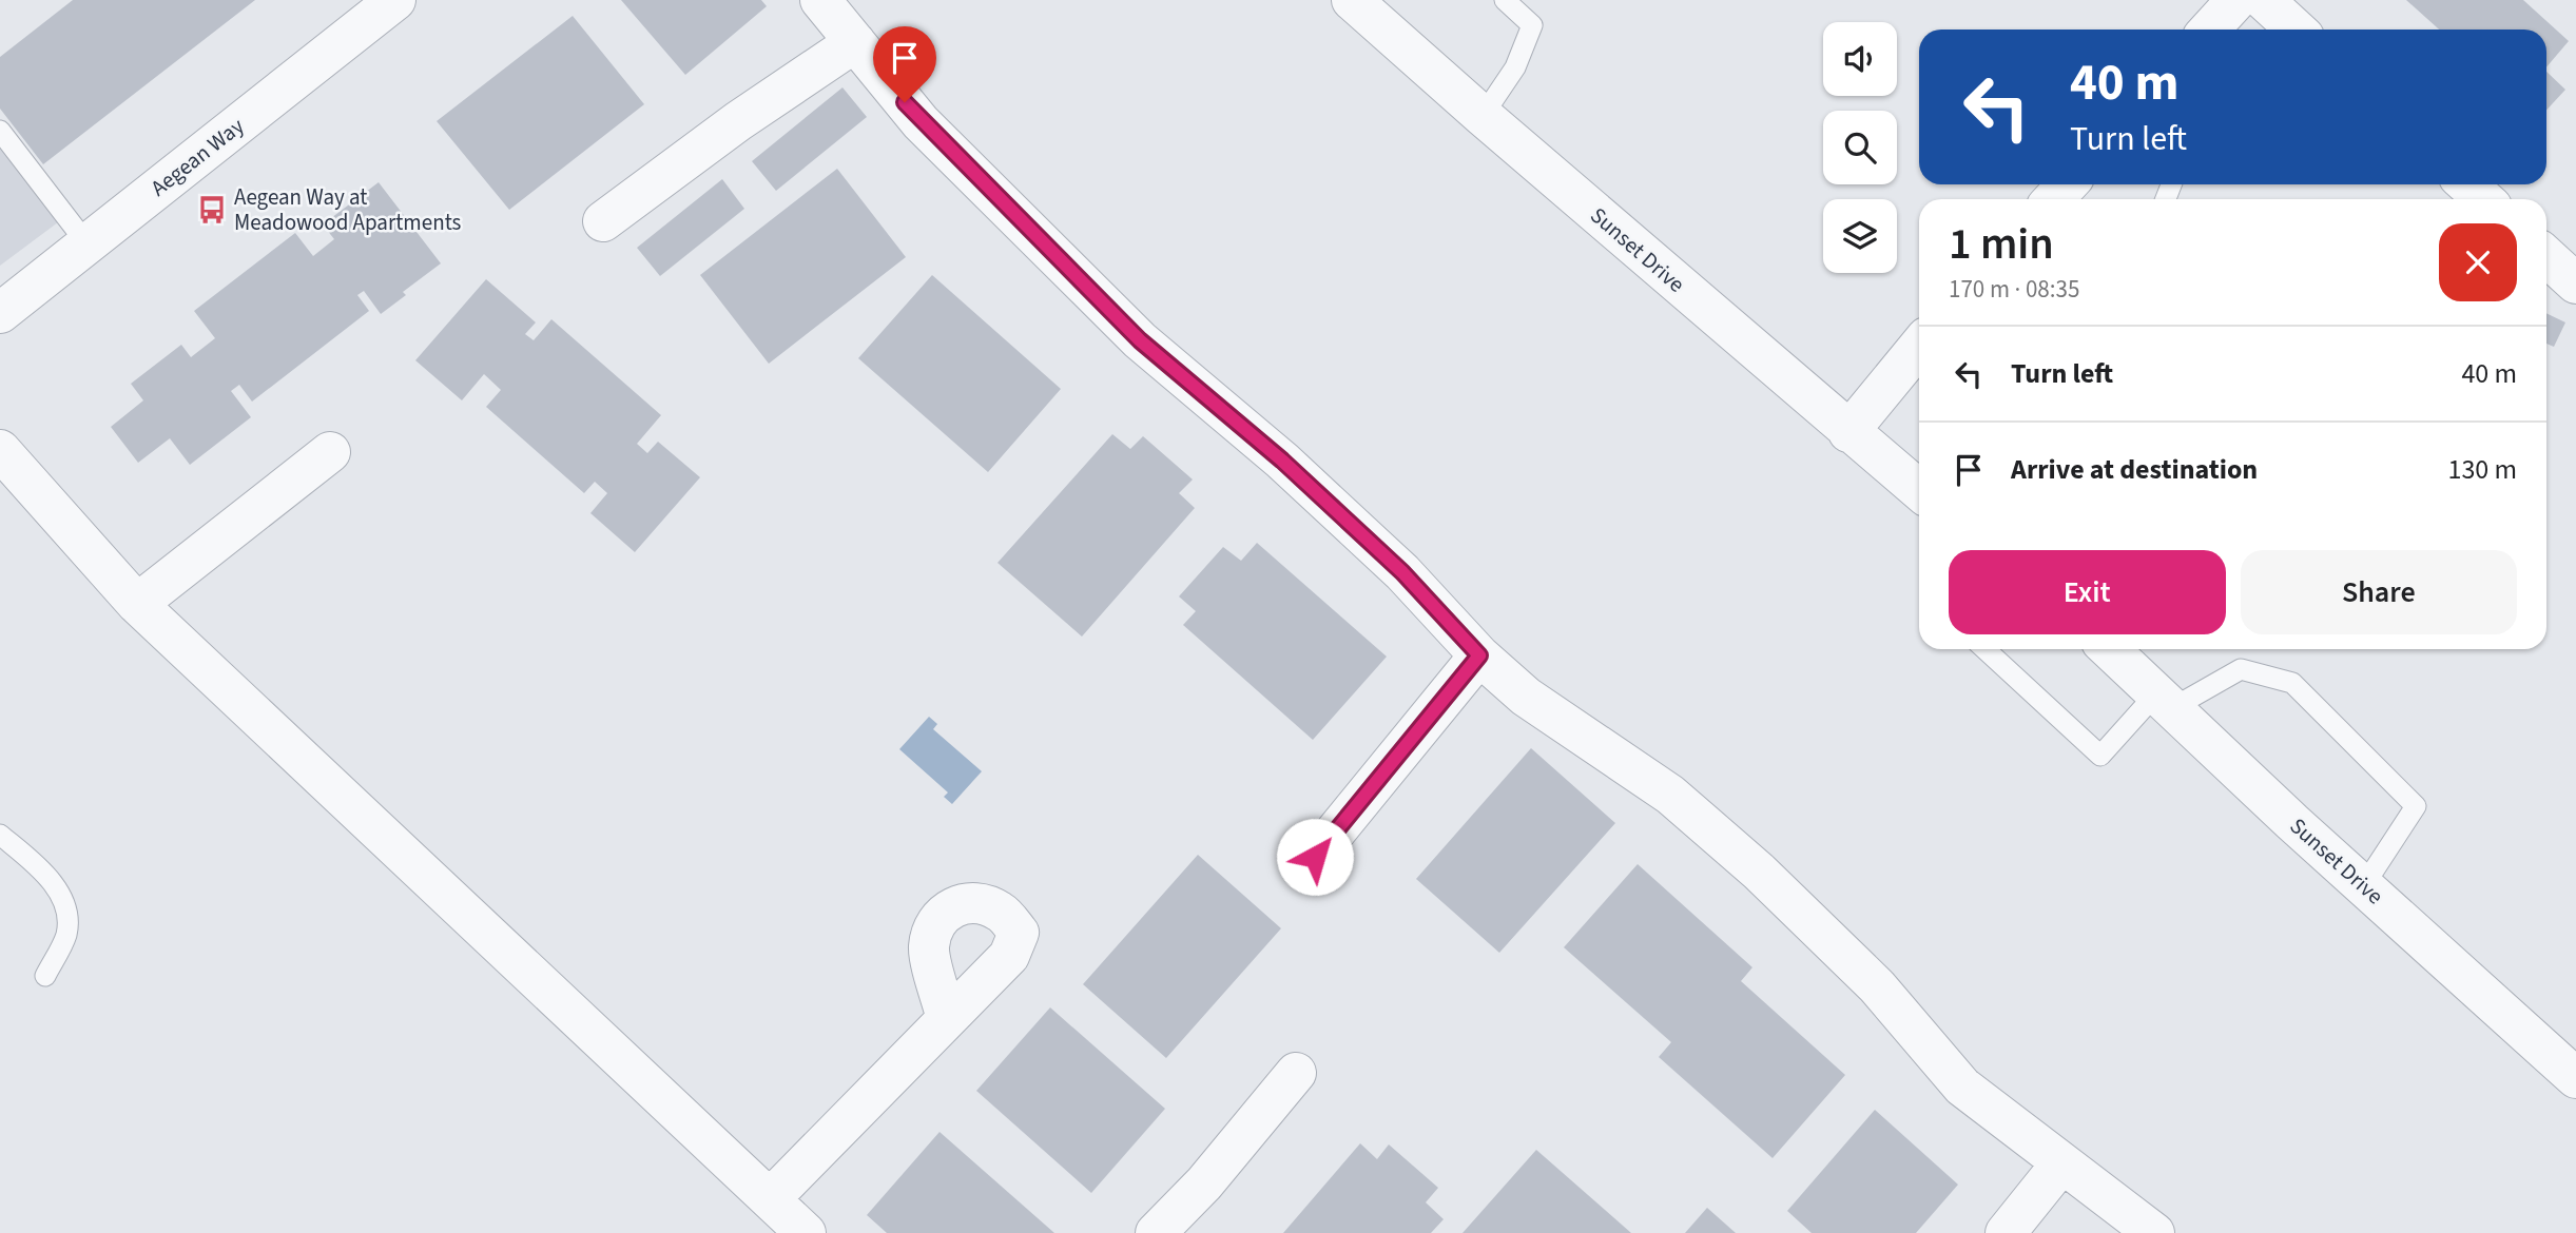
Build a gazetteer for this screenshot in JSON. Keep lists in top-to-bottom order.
{
  "streets": {
    "street": ["Aegean Way", "Sunset Drive"]
  },
  "places": {
    "bus stop": ["Aegean Way at Meadowood Apartments"]
  },
  "page": {
    "turn": ["40 m", "Turn left"],
    "heading": ["1 min", "170 m · 08:35"],
    "list": [
      {
        "name": "Turn left",
        "value": "40 m"
      },
      {
        "name": "Arrive at destination",
        "value": "130 m"
      }
    ],
    "buttons": ["Exit", "Share"]
  }
}
